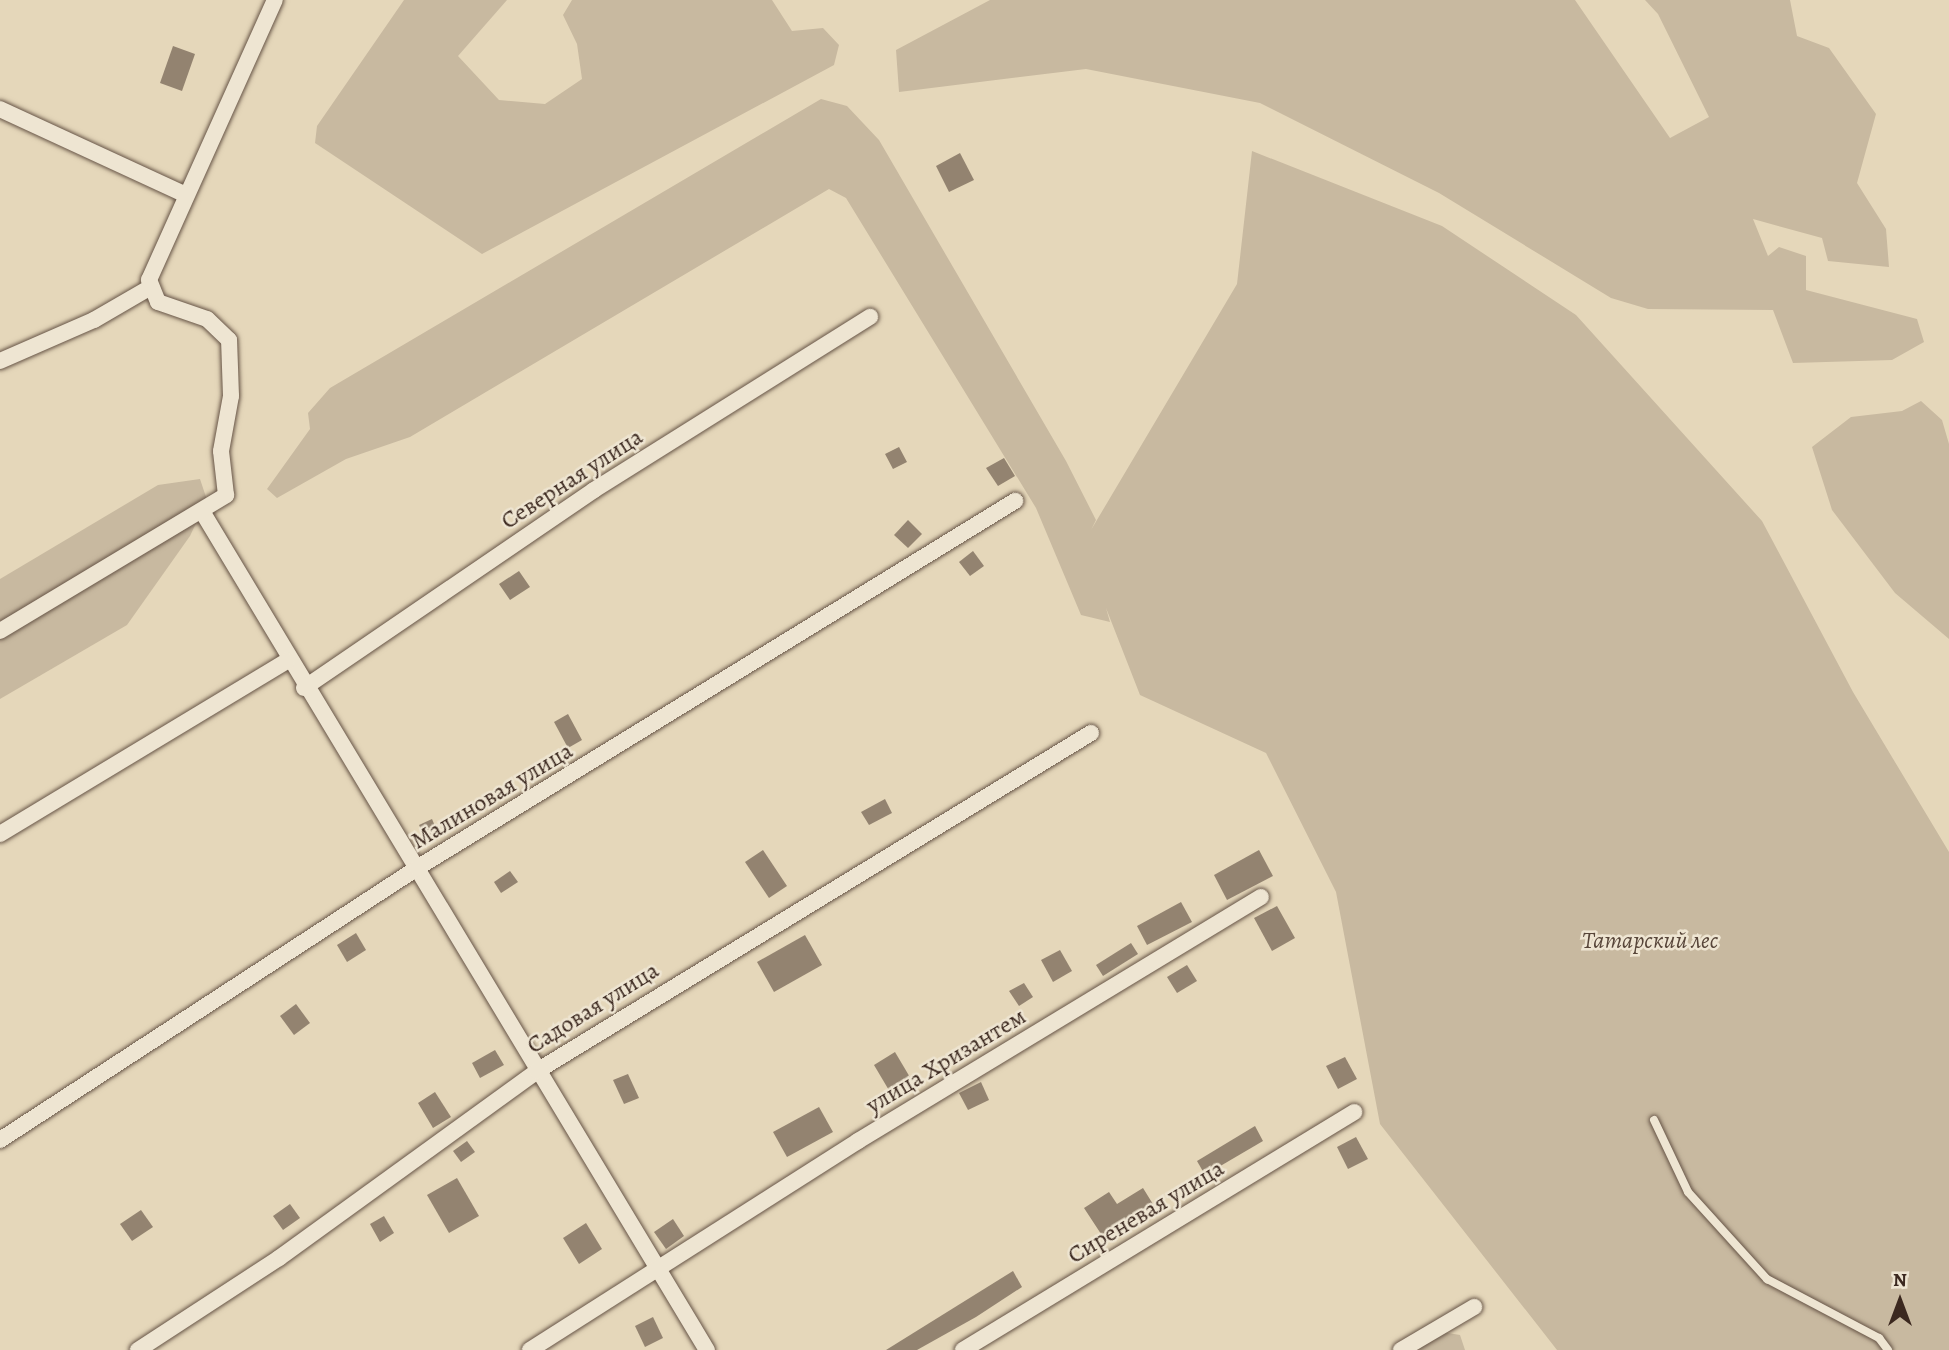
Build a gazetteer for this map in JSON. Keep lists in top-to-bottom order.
{
  "streets": {
    "street": [
      "Северная улица",
      "Малиновая улица",
      "Садовая улица",
      "улица Хризантем",
      "Сиреневая улица"
    ]
  },
  "parks": ["Татарский лес"],
  "north": "top"
}
